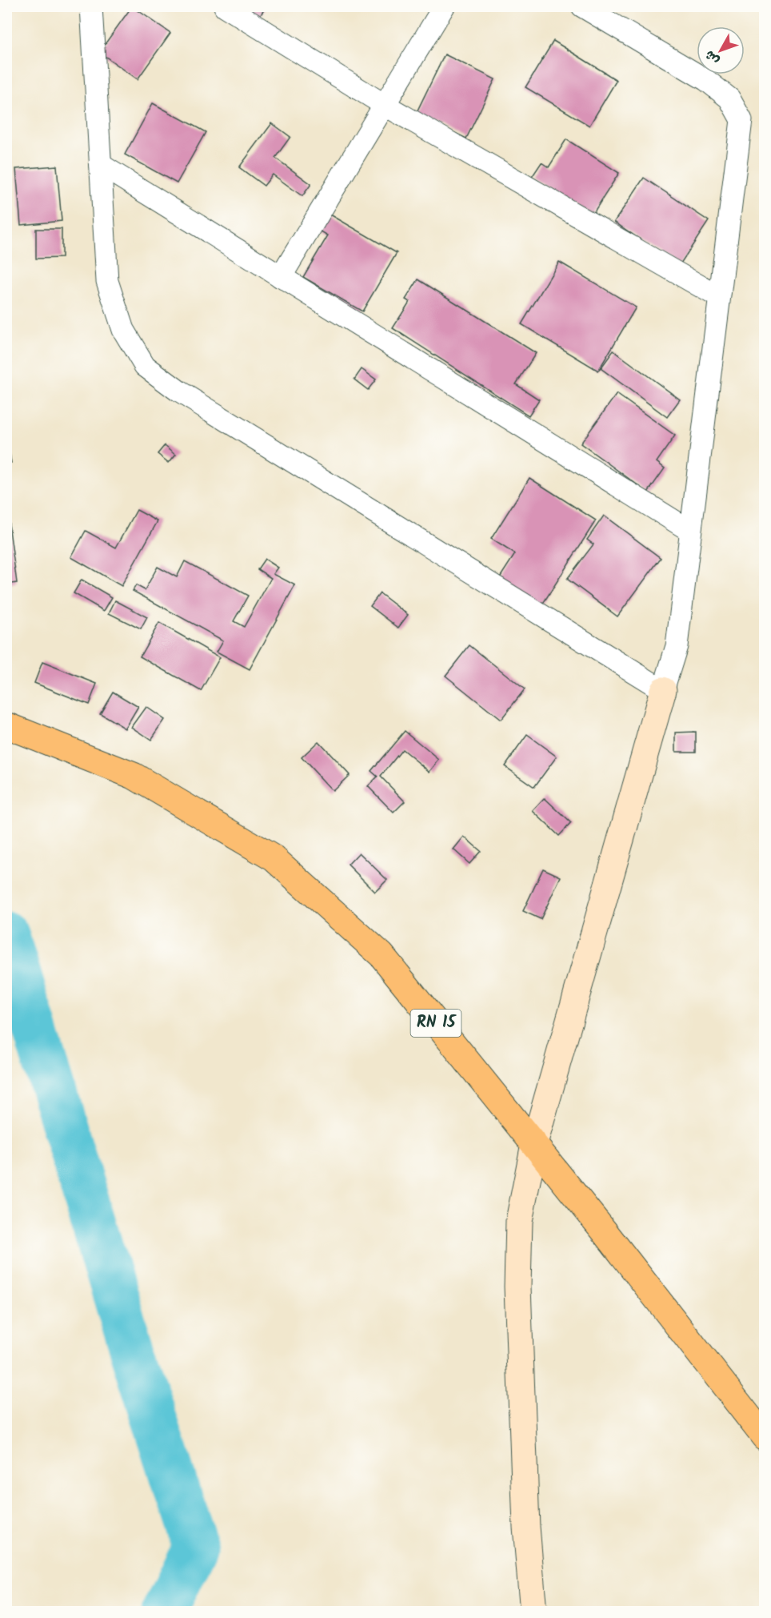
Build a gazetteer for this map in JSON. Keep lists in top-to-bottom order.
{
  "streets": {
    "main road": ["RN 15"]
  },
  "north": "bottom left"
}
